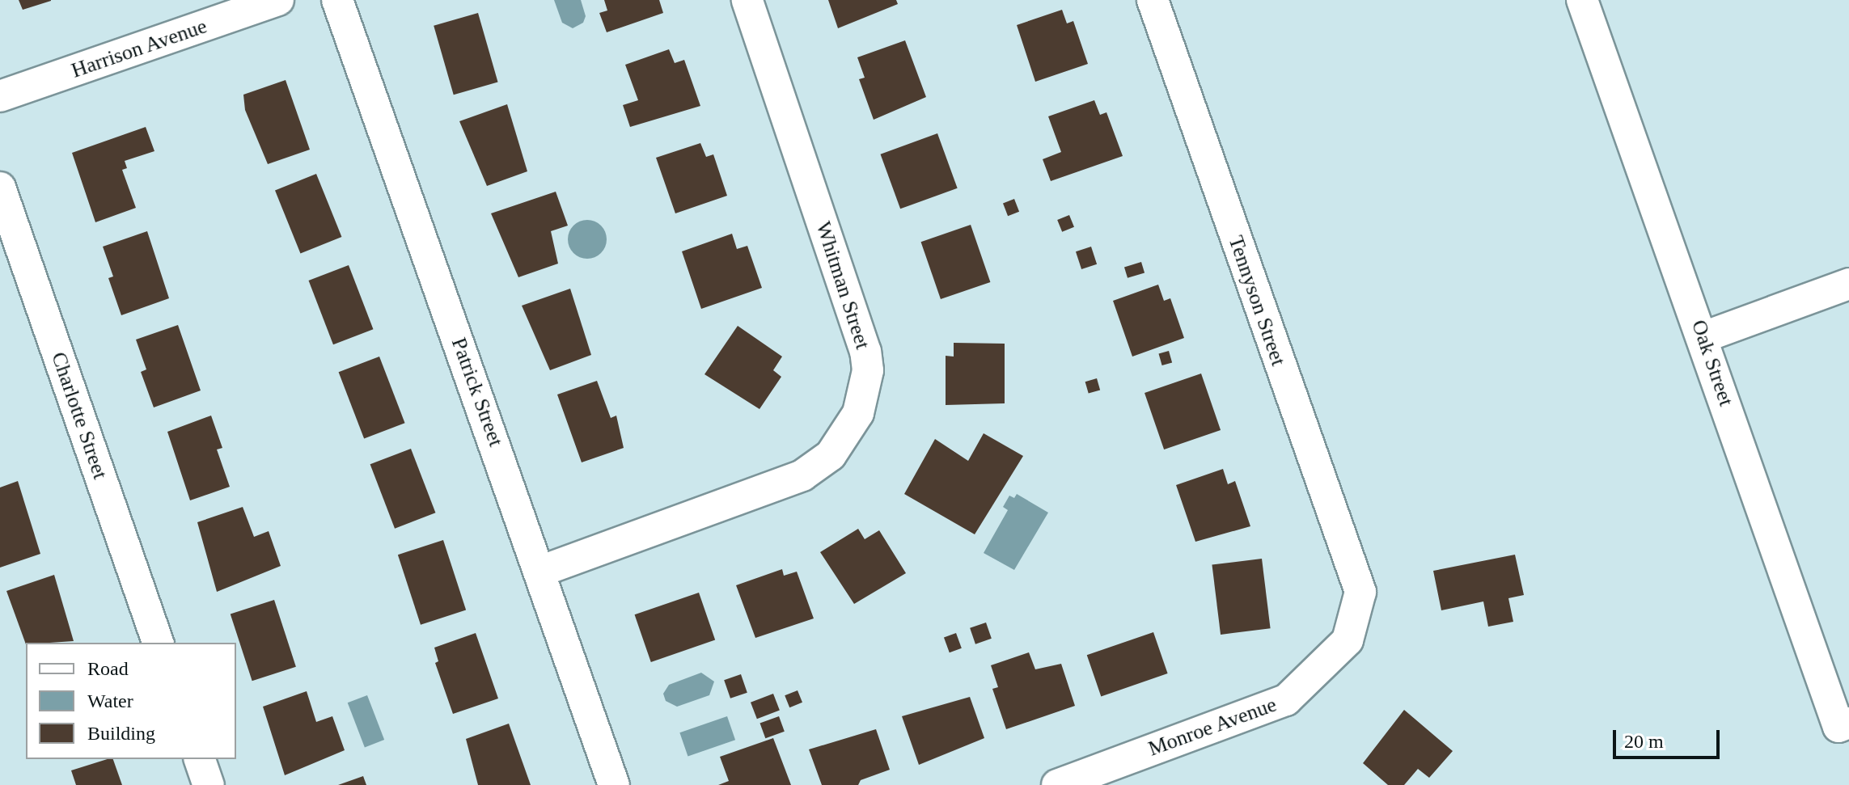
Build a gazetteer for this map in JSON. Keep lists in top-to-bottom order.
{
  "streets": {
    "street": [
      "Harrison Avenue",
      "Whitman Street",
      "Tennyson Street",
      "Oak Street",
      "Patrick Street",
      "Charlotte Street",
      "Monroe Avenue"
    ]
  },
  "crossings": [
    ["Whitman Street", "Patrick Street"],
    ["Tennyson Street", "Monroe Avenue"]
  ],
  "legend": ["Road", "Water", "Building"],
  "scale_bar": "20 m"
}
